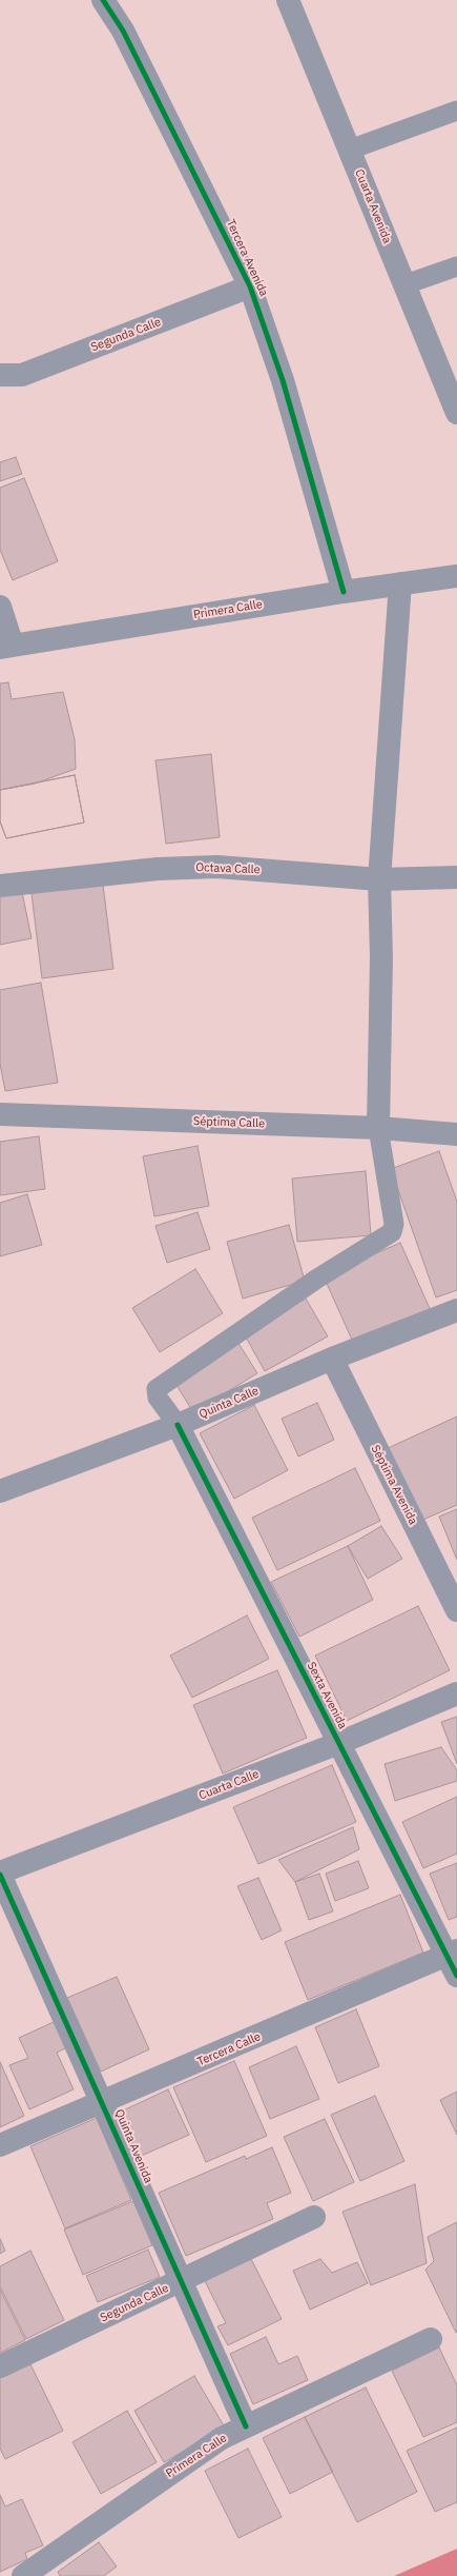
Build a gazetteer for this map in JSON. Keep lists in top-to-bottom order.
{
  "streets": {
    "street": [
      "Cuarta Avenida",
      "Tercera Avenida",
      "Segunda Calle",
      "Primera Calle",
      "Octava Calle",
      "Séptima Calle",
      "Quinta Calle",
      "Séptima Avenida",
      "Sexta Avenida",
      "Cuarta Calle",
      "Tercera Calle",
      "Quinta Avenida"
    ]
  },
  "crossings": [
    ["Tercera Avenida", "Segunda Calle"],
    ["Tercera Avenida", "Primera Calle"],
    ["Segunda Calle", "Quinta Avenida"],
    ["Primera Calle", "Quinta Avenida"],
    ["Quinta Calle", "Séptima Avenida"],
    ["Quinta Calle", "Sexta Avenida"],
    ["Sexta Avenida", "Cuarta Calle"],
    ["Sexta Avenida", "Tercera Calle"],
    ["Cuarta Calle", "Quinta Avenida"],
    ["Tercera Calle", "Quinta Avenida"]
  ]
}
